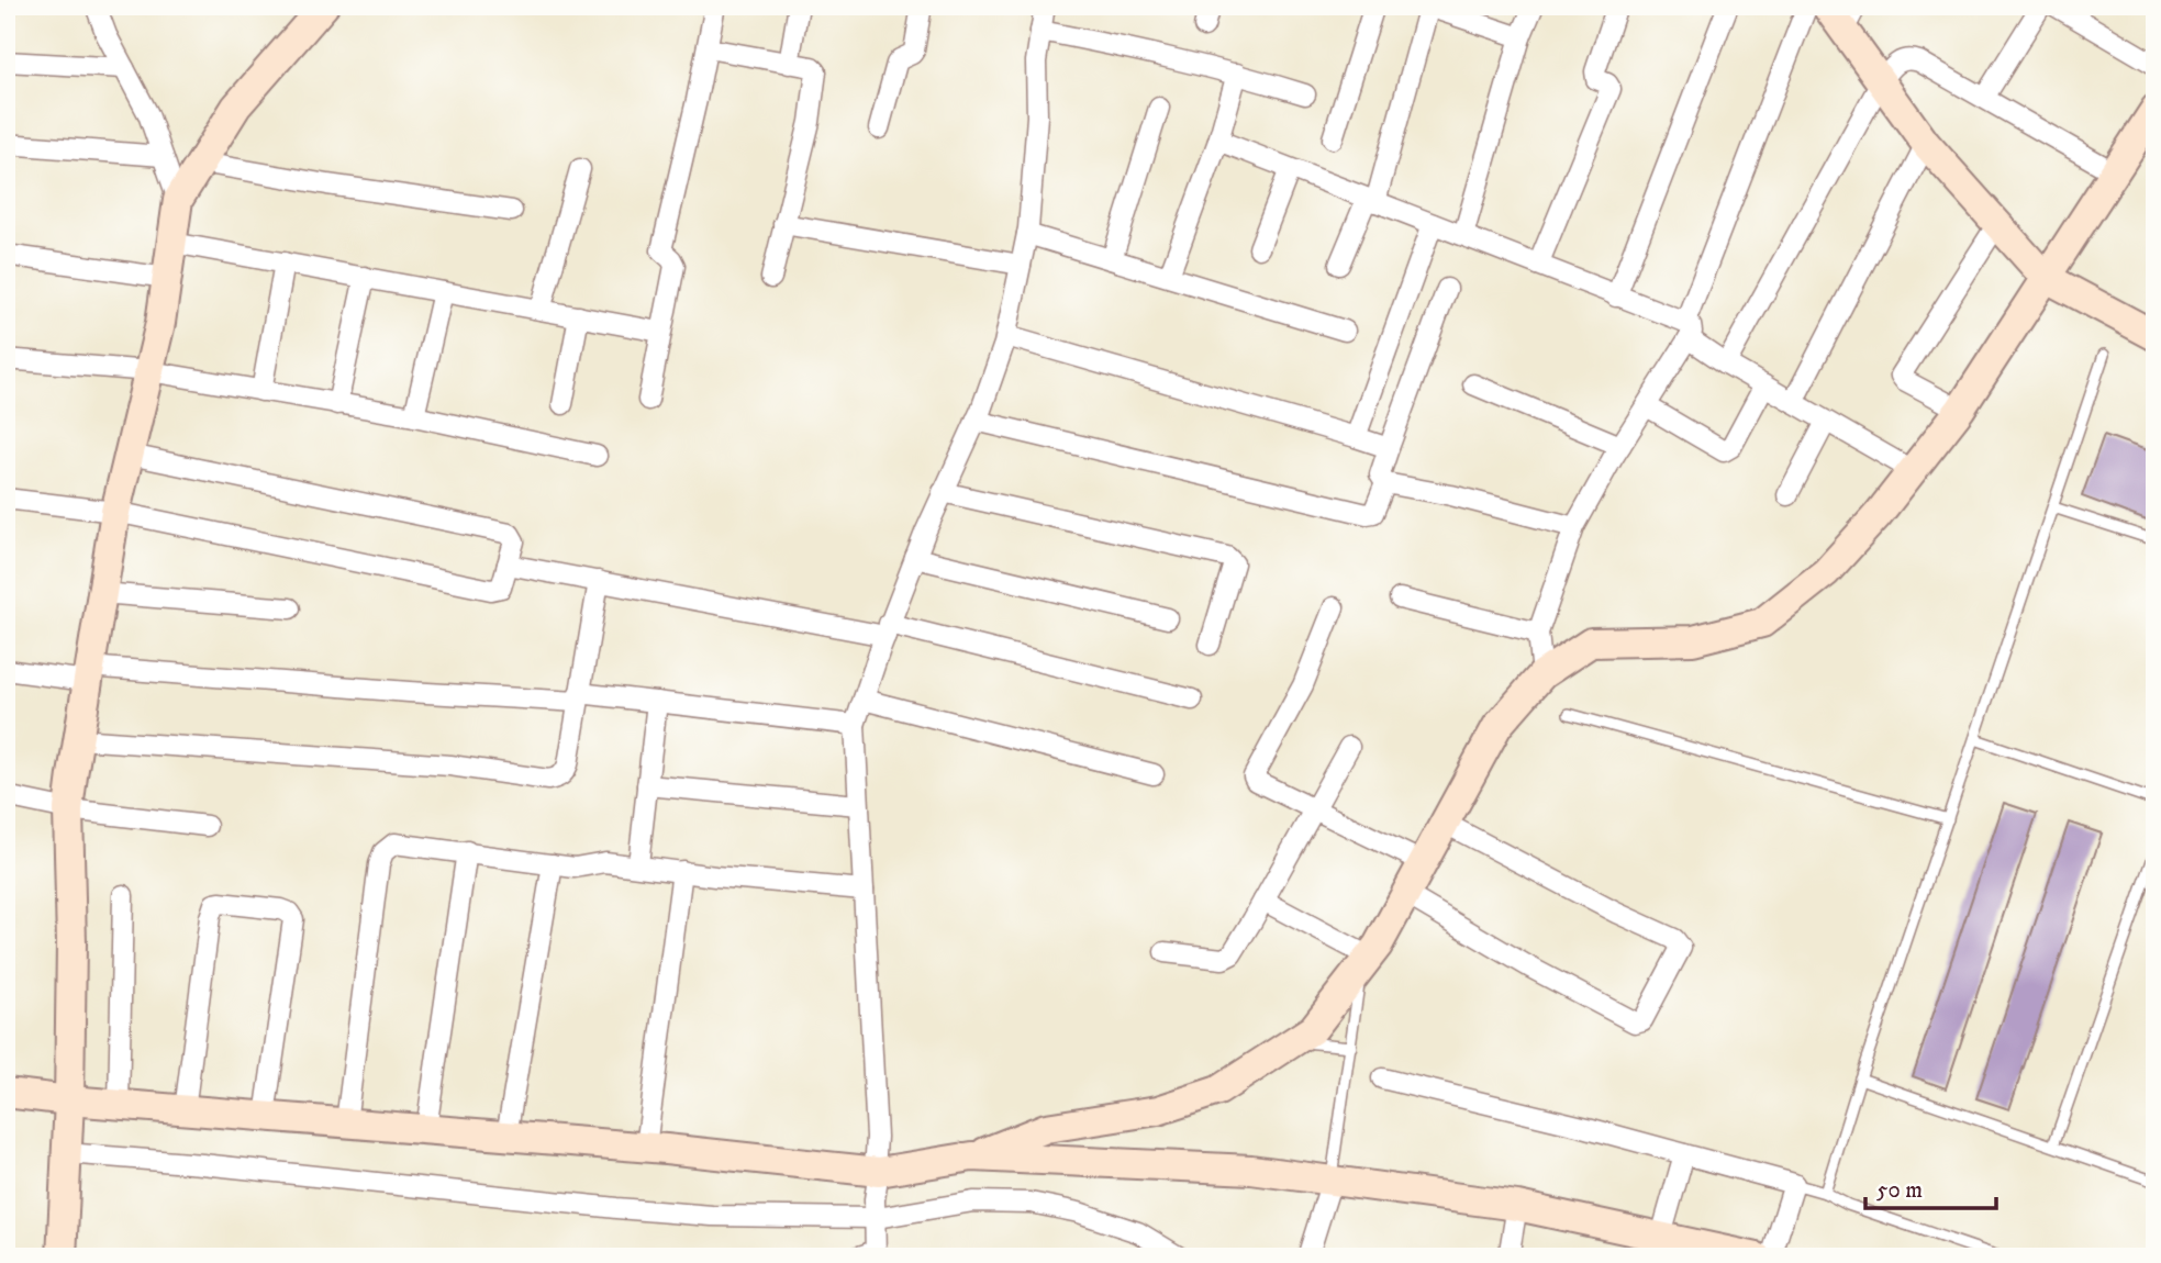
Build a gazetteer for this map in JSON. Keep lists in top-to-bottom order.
{
  "scale_bar": "50 m"
}
